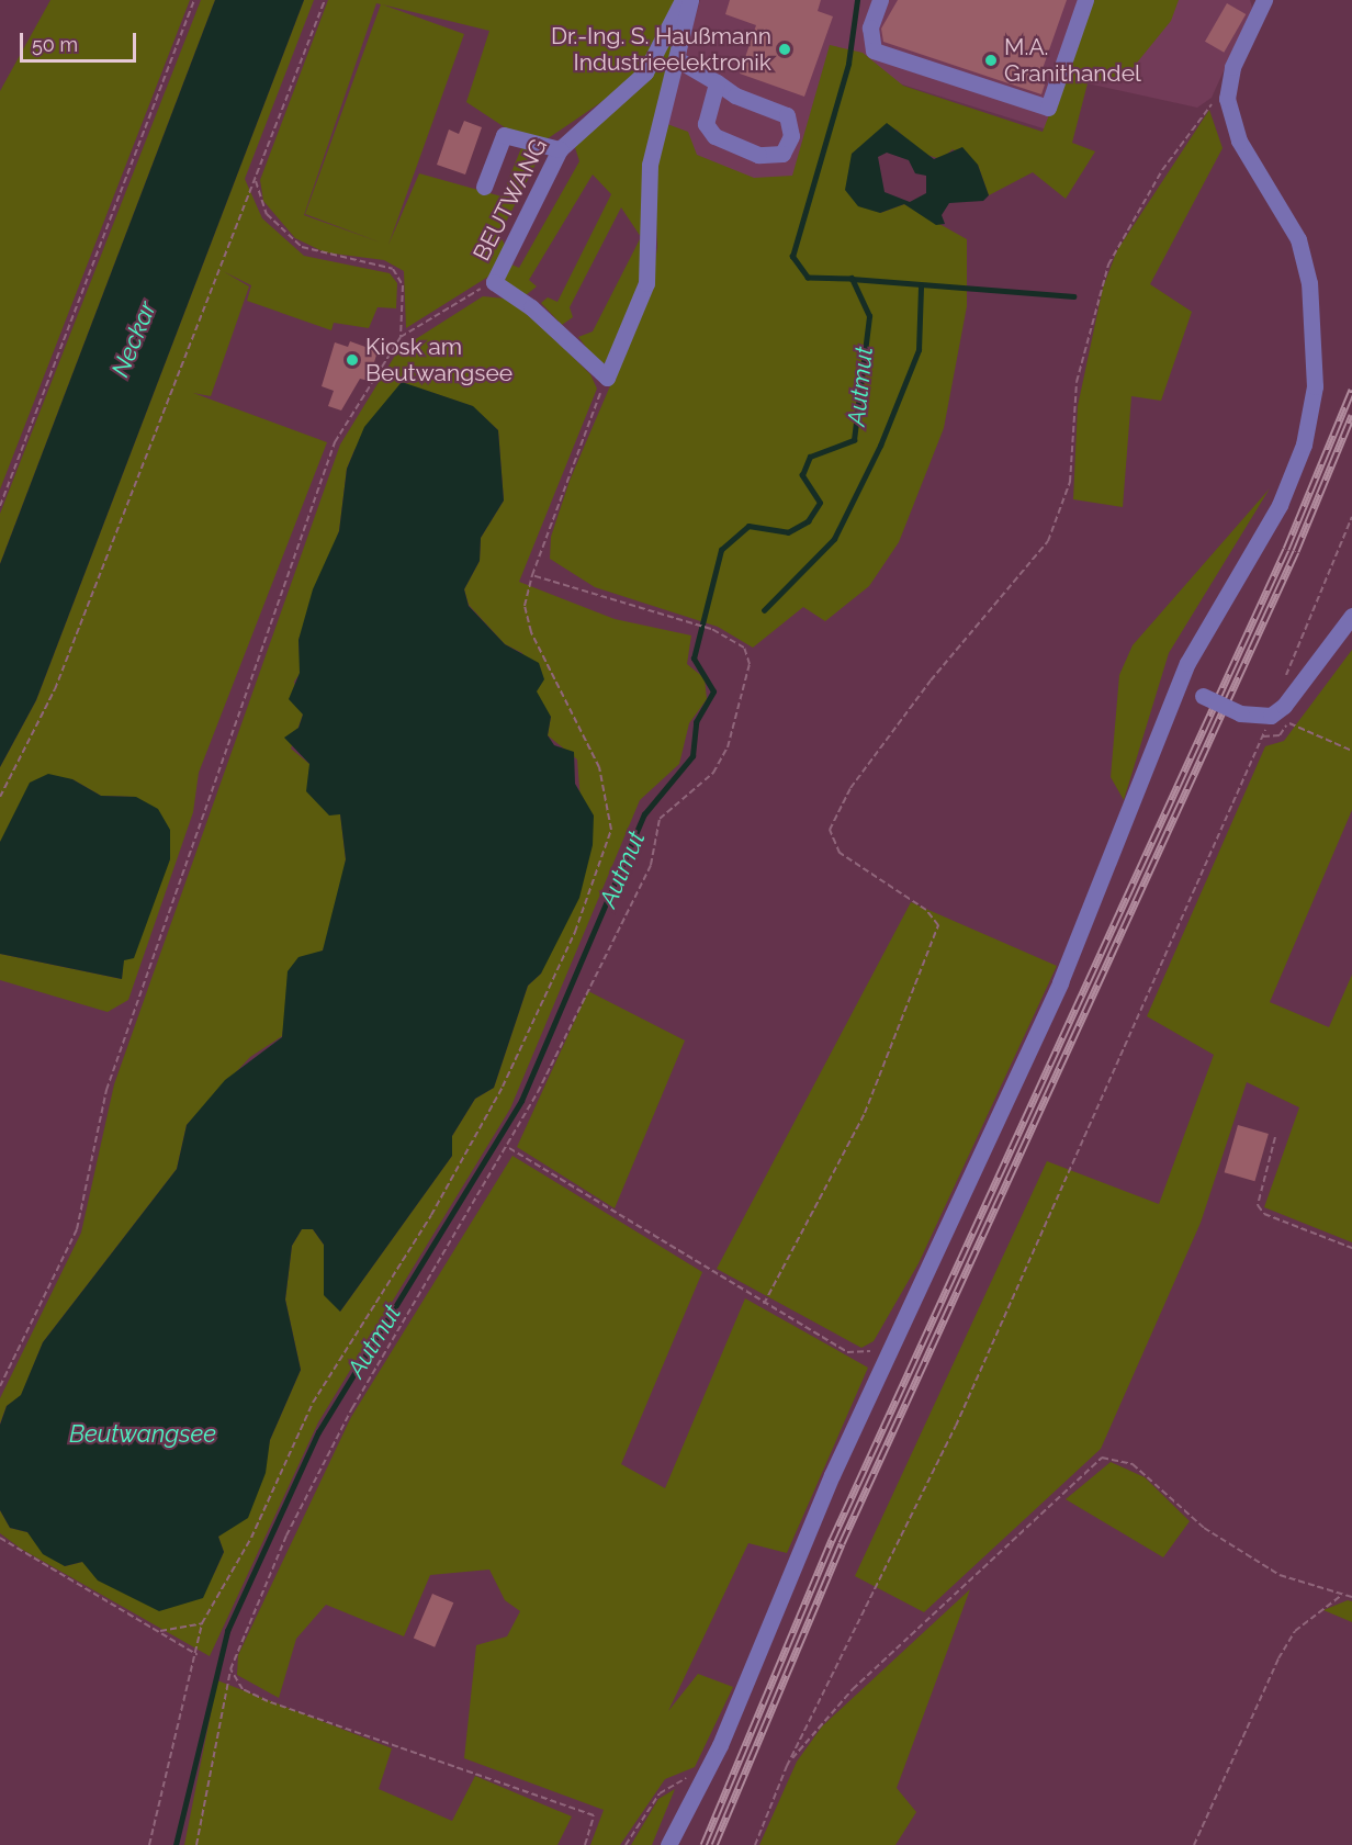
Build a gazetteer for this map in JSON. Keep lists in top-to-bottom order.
{
  "streets": {
    "street": ["BEUTWANG"]
  },
  "water": ["Neckar", "Autmut", "Beutwangsee"],
  "places": ["Dr.-Ing. S. Haußmann Industrieelektronik", "M.A. Granithandel", "Kiosk am Beutwangsee"],
  "scale_bar": "50 m"
}
